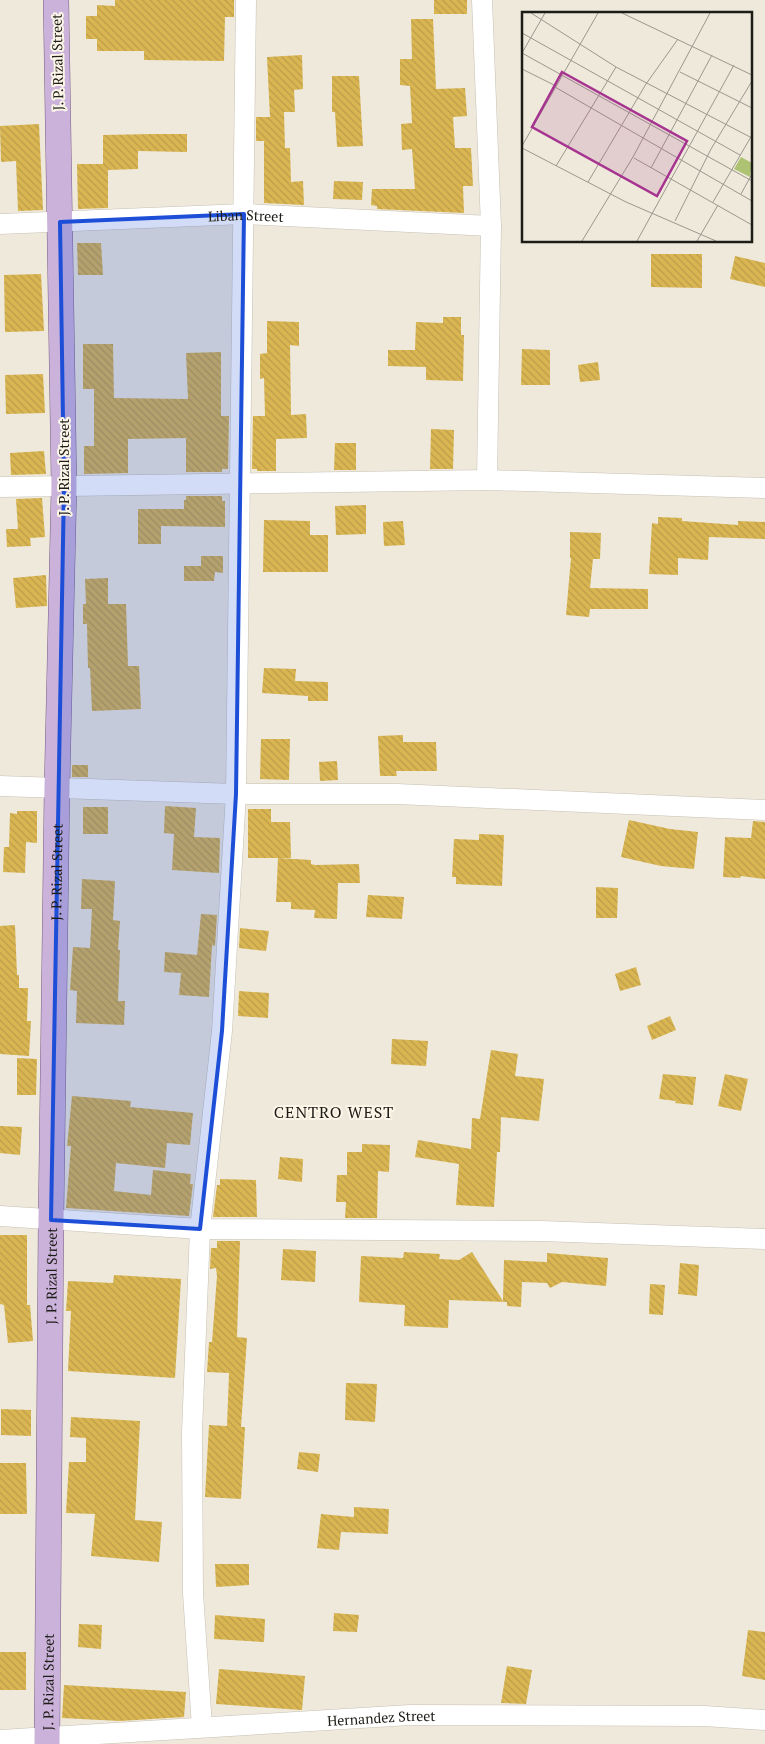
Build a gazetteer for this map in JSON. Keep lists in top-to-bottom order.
{
  "streets": {
    "main road": ["J. P. Rizal Street"],
    "street": ["Liban Street", "Hernandez Street"]
  },
  "crossings": [
    ["J. P. Rizal Street", "Liban Street"],
    ["J. P. Rizal Street", "Hernandez Street"]
  ],
  "districts": ["CENTRO WEST"]
}
